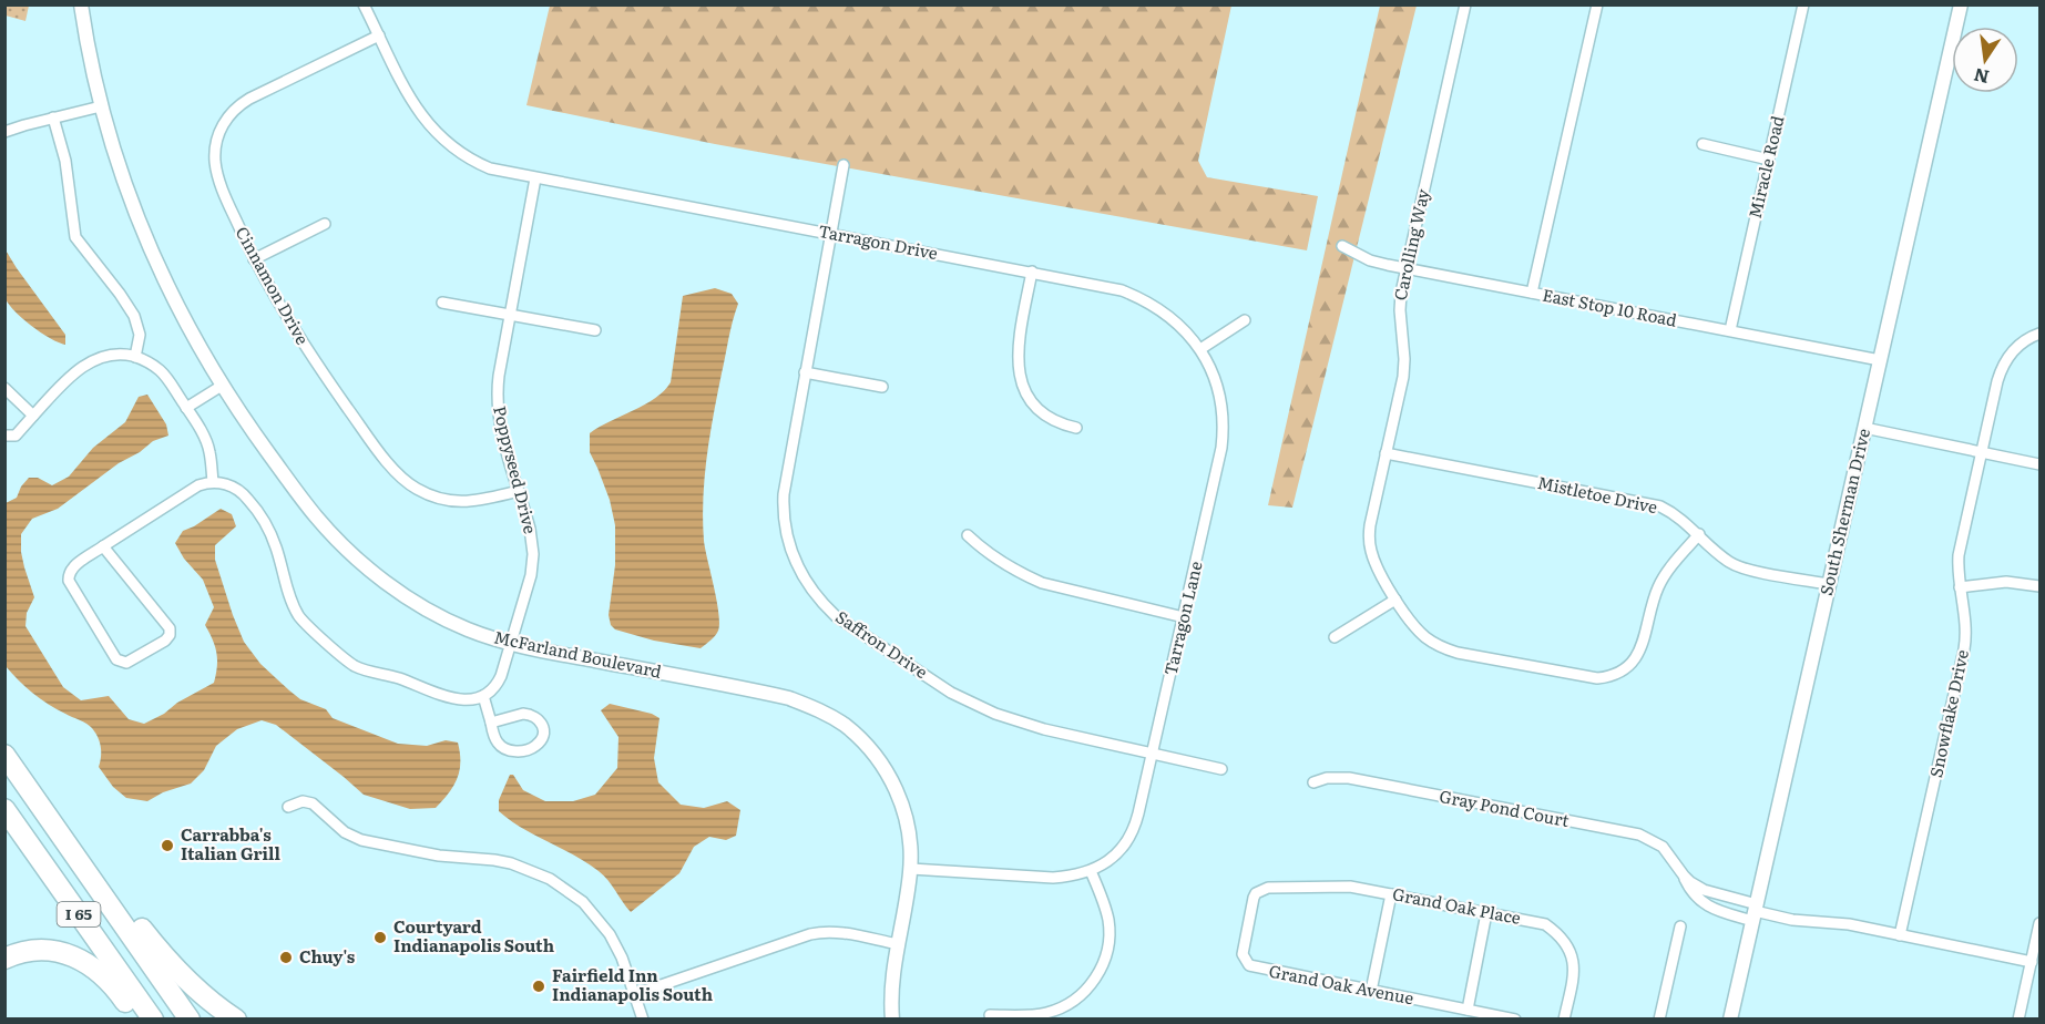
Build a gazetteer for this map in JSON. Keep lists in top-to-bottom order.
{
  "streets": {
    "highway": ["I 65"],
    "street": [
      "Miracle Road",
      "Tarragon Drive",
      "Carolling Way",
      "Cinnamon Drive",
      "East Stop 10 Road",
      "Poppyseed Drive",
      "Mistletoe Drive",
      "South Sherman Drive",
      "Tarragon Lane",
      "Saffron Drive",
      "McFarland Boulevard",
      "Snowflake Drive",
      "Gray Pond Court",
      "Grand Oak Place",
      "Grand Oak Avenue"
    ]
  },
  "crossings": [
    ["Miracle Road", "East Stop 10 Road"],
    ["Tarragon Drive", "Cinnamon Drive"],
    ["Tarragon Drive", "Poppyseed Drive"],
    ["Tarragon Drive", "Tarragon Lane"],
    ["Tarragon Drive", "Saffron Drive"],
    ["Carolling Way", "East Stop 10 Road"],
    ["Carolling Way", "Mistletoe Drive"],
    ["Cinnamon Drive", "Poppyseed Drive"],
    ["East Stop 10 Road", "South Sherman Drive"],
    ["Poppyseed Drive", "McFarland Boulevard"],
    ["Mistletoe Drive", "South Sherman Drive"],
    ["South Sherman Drive", "Gray Pond Court"],
    ["Tarragon Lane", "Saffron Drive"],
    ["Grand Oak Place", "Grand Oak Avenue"]
  ],
  "places": [
    "Carrabba's Italian Grill",
    "Courtyard Indianapolis South",
    "Chuy's",
    "Fairfield Inn Indianapolis South"
  ],
  "north": "bottom"
}
